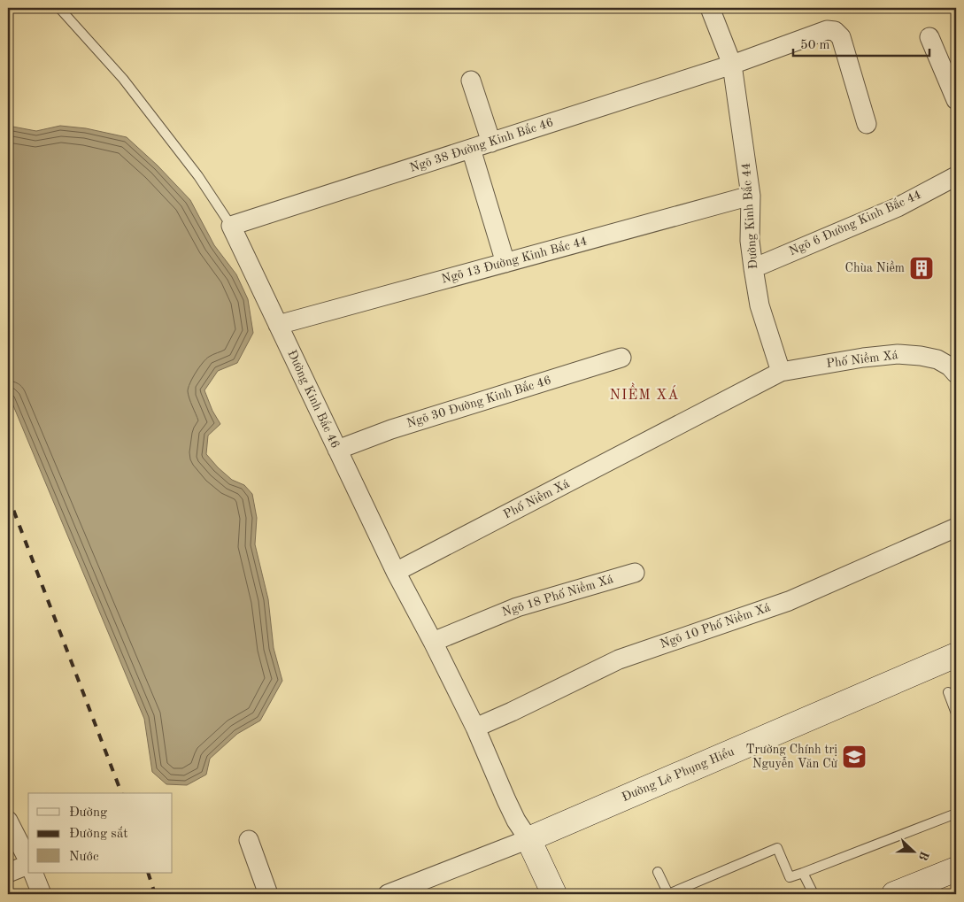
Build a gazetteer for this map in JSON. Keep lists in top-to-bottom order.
{
  "streets": {
    "street": [
      "Ngõ 38 Đường Kinh Bắc 46",
      "Đường Kinh Bắc 44",
      "Ngõ 6 Đường Kinh Bắc 44",
      "Ngõ 13 Đường Kinh Bắc 44",
      "Phố Niềm Xá",
      "Đường Kinh Bắc 46",
      "Ngõ 30 Đường Kinh Bắc 46",
      "Ngõ 18 Phố Niềm Xá",
      "Ngõ 10 Phố Niềm Xá",
      "Đường Lê Phụng Hiểu"
    ]
  },
  "crossings": [
    ["Ngõ 38 Đường Kinh Bắc 46", "Đường Kinh Bắc 44"],
    ["Ngõ 38 Đường Kinh Bắc 46", "Đường Kinh Bắc 46"],
    ["Đường Kinh Bắc 44", "Ngõ 6 Đường Kinh Bắc 44"],
    ["Đường Kinh Bắc 44", "Ngõ 13 Đường Kinh Bắc 44"],
    ["Đường Kinh Bắc 44", "Phố Niềm Xá"],
    ["Ngõ 13 Đường Kinh Bắc 44", "Đường Kinh Bắc 46"],
    ["Phố Niềm Xá", "Đường Kinh Bắc 46"],
    ["Đường Kinh Bắc 46", "Ngõ 30 Đường Kinh Bắc 46"]
  ],
  "districts": ["NIỀM XÁ"],
  "places": {
    "building": ["Chùa Niềm"],
    "school or university": ["Trường Chính trị Nguyễn Văn Cừ"]
  },
  "legend": ["Đường", "Đường sắt", "Nước"],
  "scale_bar": "50 m",
  "north": "right"
}
